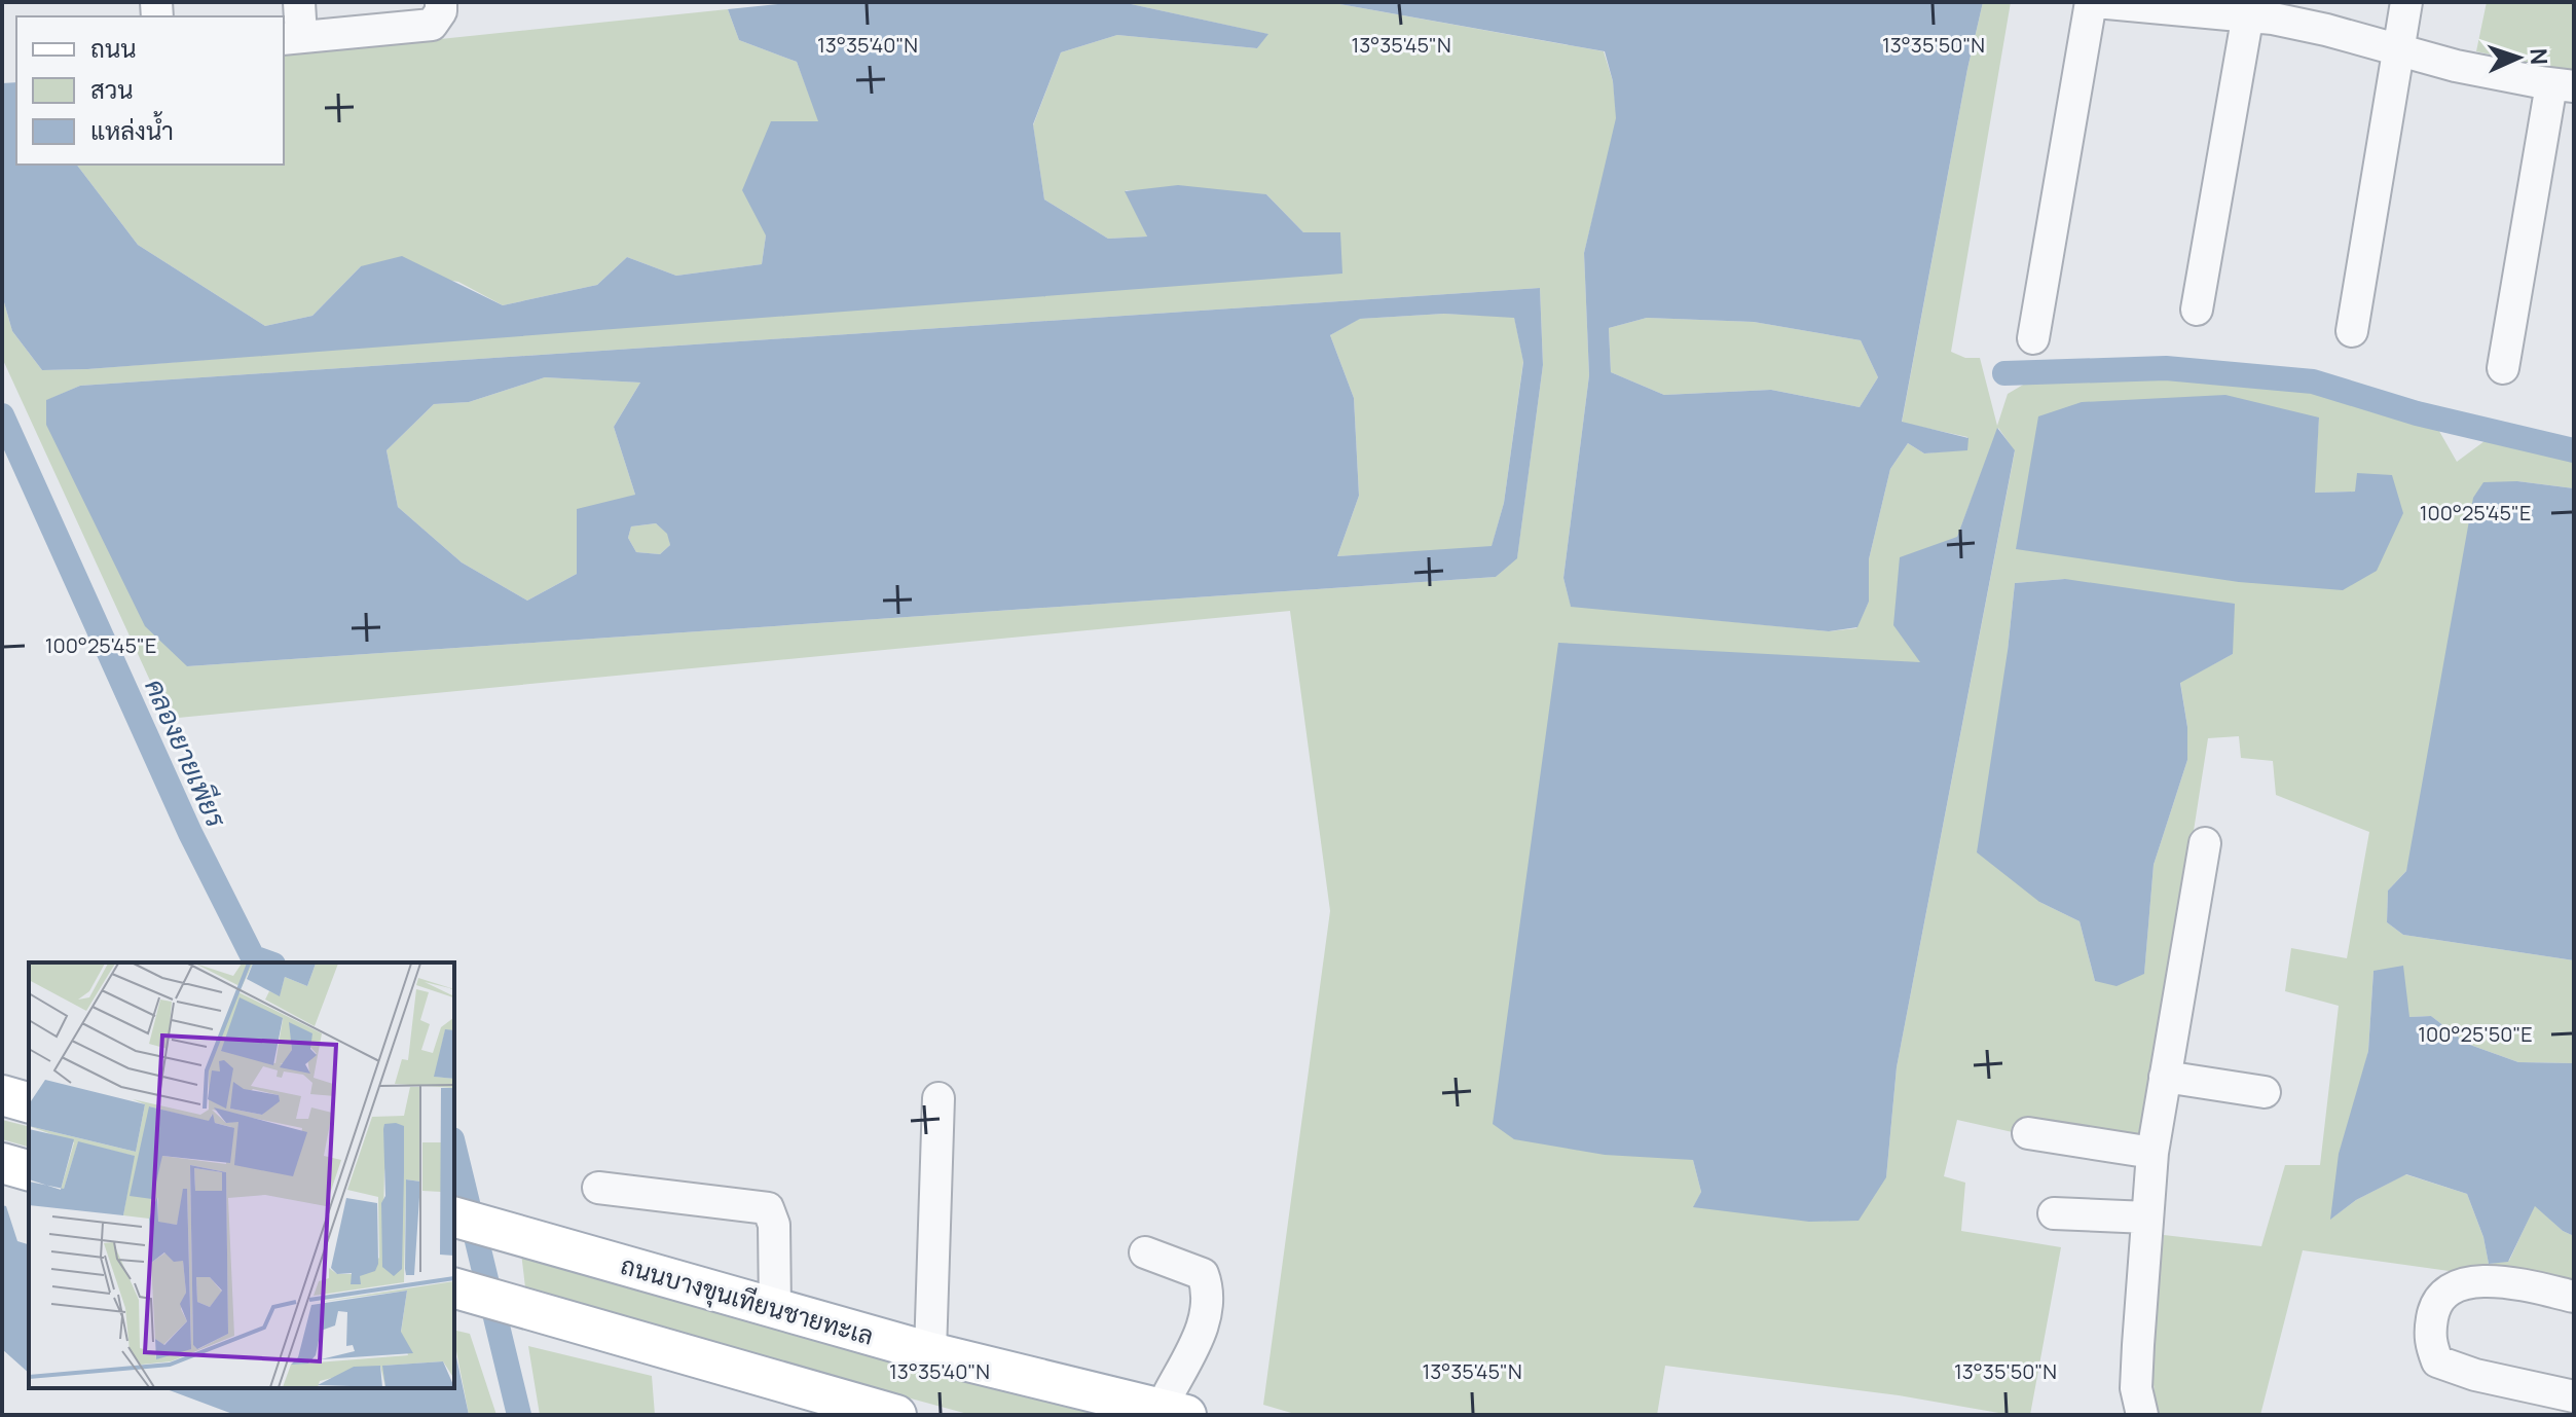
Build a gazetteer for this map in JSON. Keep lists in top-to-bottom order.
{
  "streets": {
    "main road": ["ถนนบางขุนเทียนชายทะเล"]
  },
  "water": ["คลองยายเพียร"],
  "legend": ["ถนน", "สวน", "แหล่งน้ำ"],
  "north": "right",
  "coordinates": [
    "13°35'40\"N",
    "13°35'45\"N",
    "13°35'50\"N",
    "100°25'45\"E",
    "100°25'50\"E"
  ]
}
